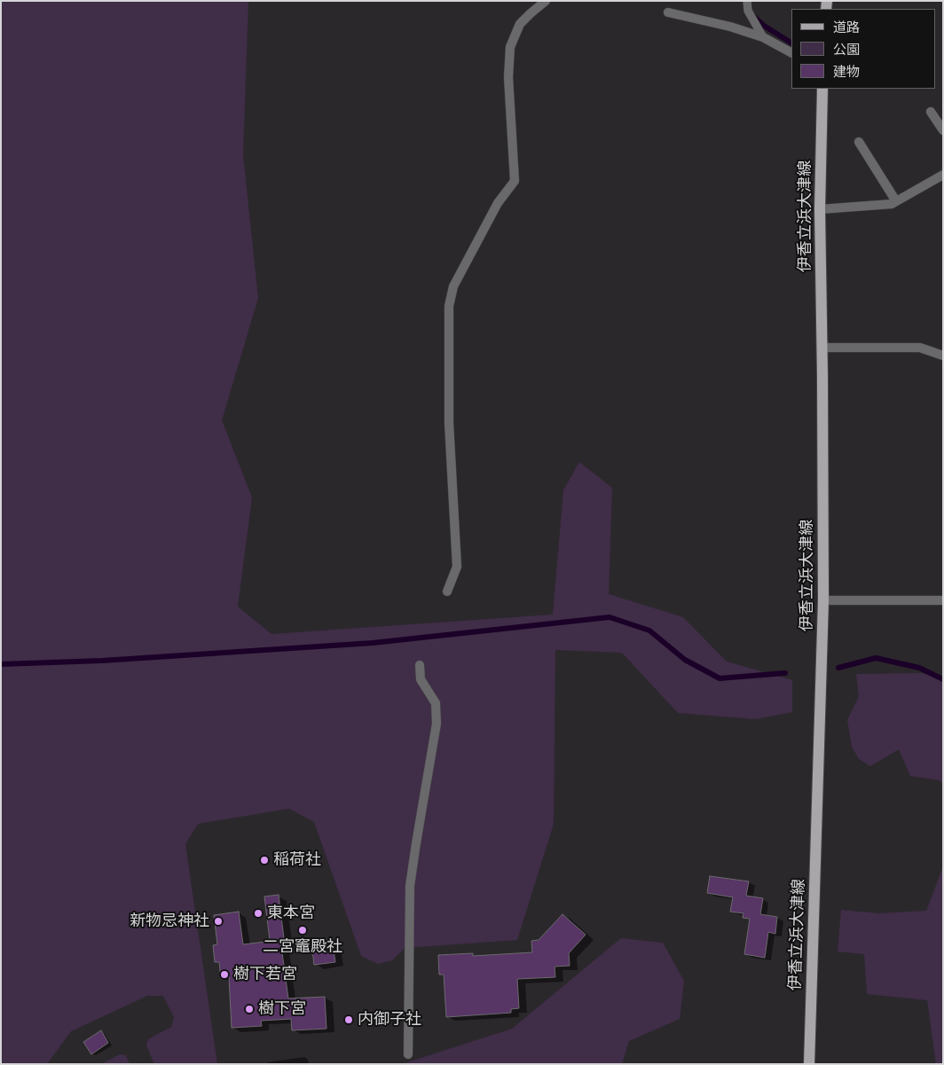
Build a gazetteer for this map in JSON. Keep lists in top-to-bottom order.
{
  "streets": {
    "main road": ["伊香立浜大津線"]
  },
  "places": [
    "稲荷社",
    "東本宮",
    "新物忌神社",
    "二宮竈殿社",
    "樹下若宮",
    "樹下宮",
    "内御子社"
  ],
  "legend": ["道路", "公園", "建物"]
}
